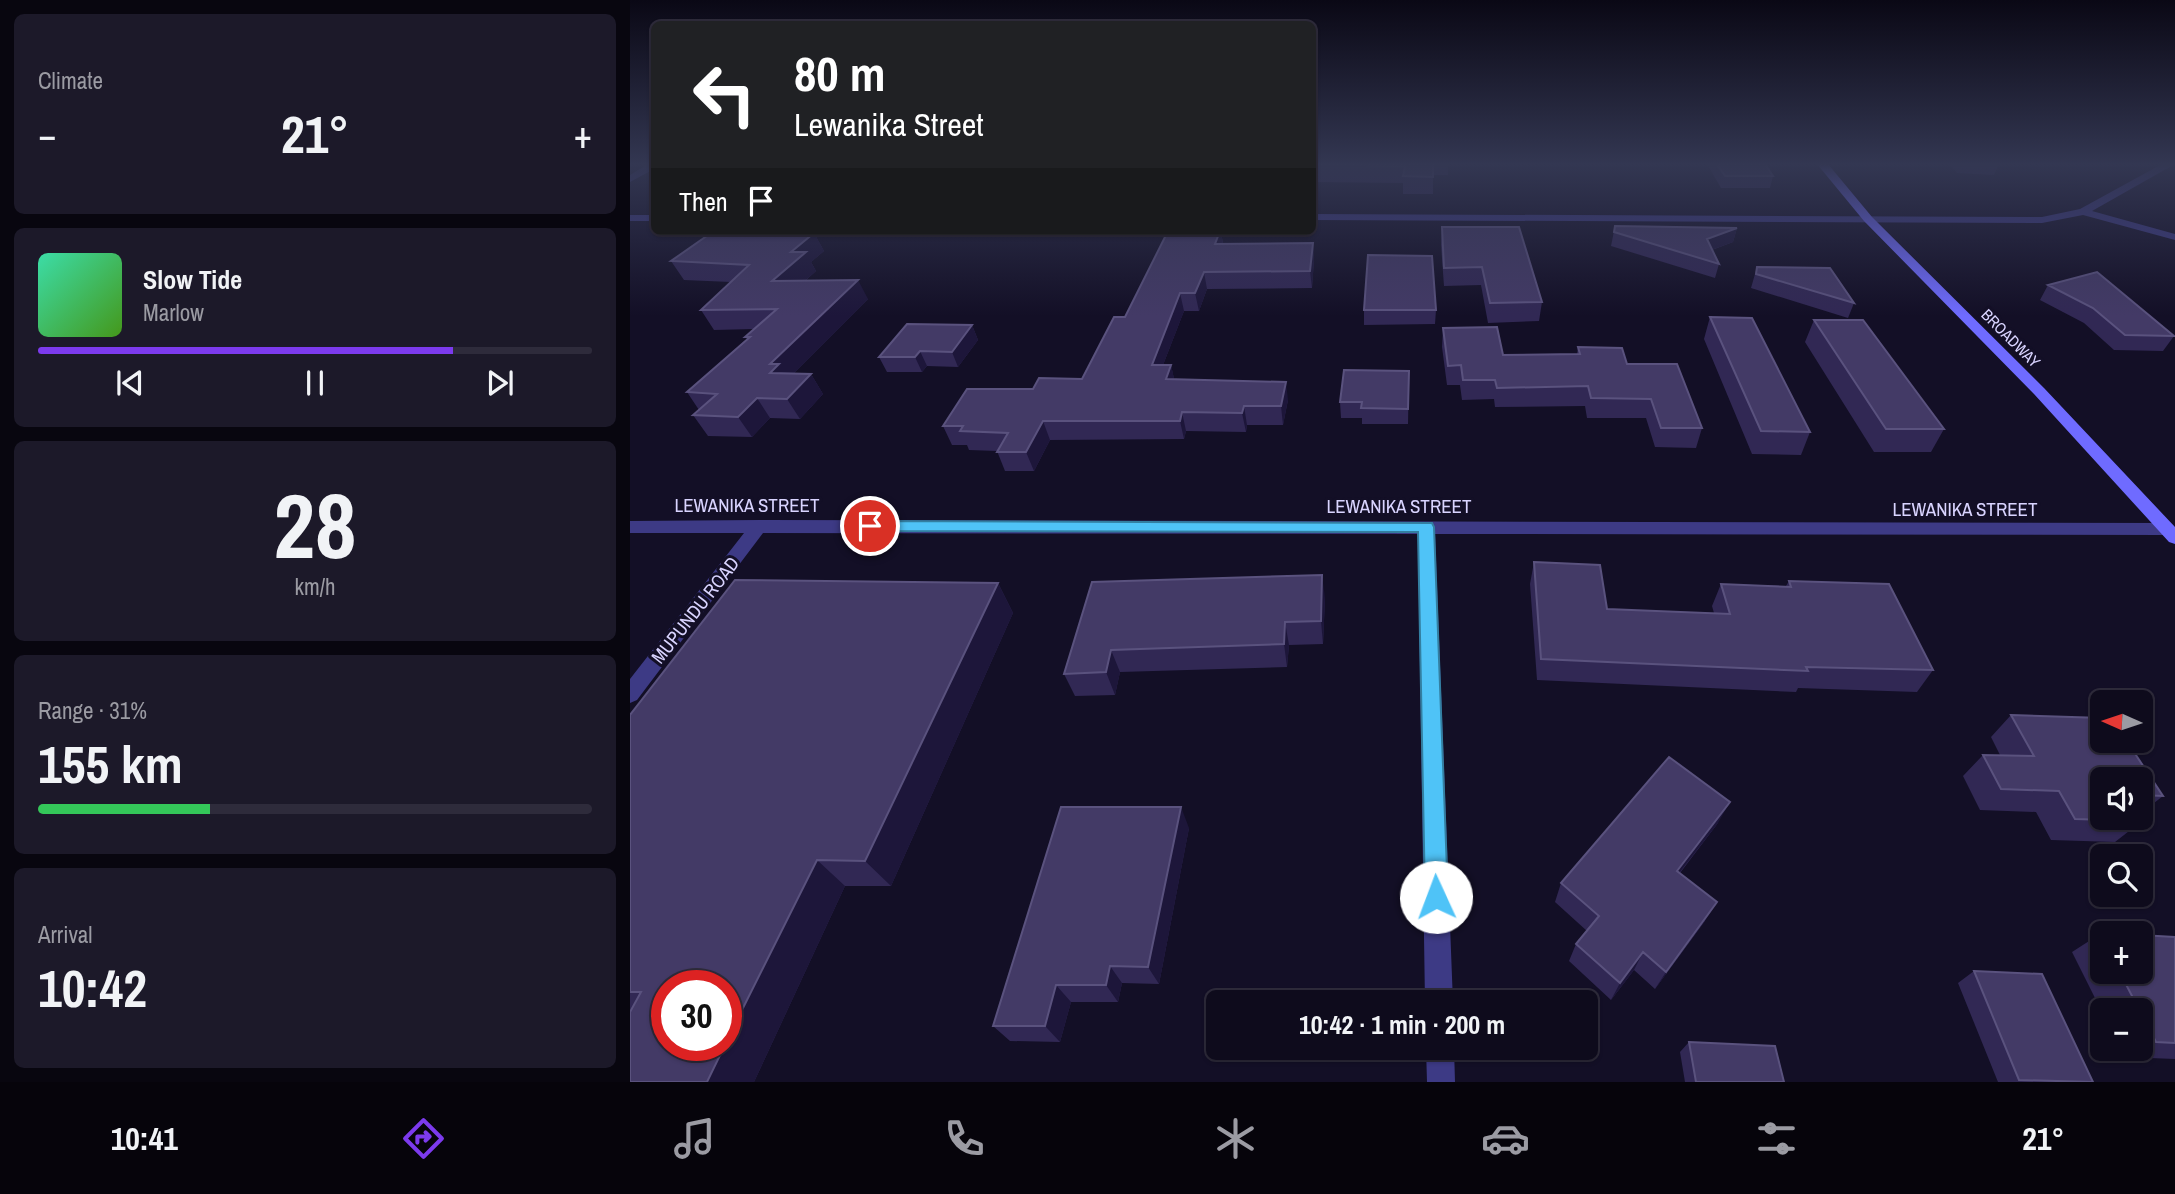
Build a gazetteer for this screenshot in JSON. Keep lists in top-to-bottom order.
{
  "streets": {
    "main road": ["BROADWAY"],
    "street": ["LEWANIKA STREET", "MUPUNDU ROAD"]
  },
  "crossings": [
    ["BROADWAY", "LEWANIKA STREET"],
    ["LEWANIKA STREET", "MUPUNDU ROAD"]
  ],
  "north": "left",
  "page": {
    "tile": [
      "Climate",
      ["28", "km/h"],
      ["Range · 31%", "155 km"],
      ["Arrival", "10:42"]
    ],
    "turn": ["80 m", "Lewanika Street"],
    "heat": ["−", "21°", "+"],
    "then": "Then",
    "song": ["Slow Tide", "Marlow"],
    "map_buttons": ["+", "−"],
    "limit": "30",
    "trip": "10:42 · 1 min · 200 m",
    "tabs": ["10:41", "21°"]
  }
}
